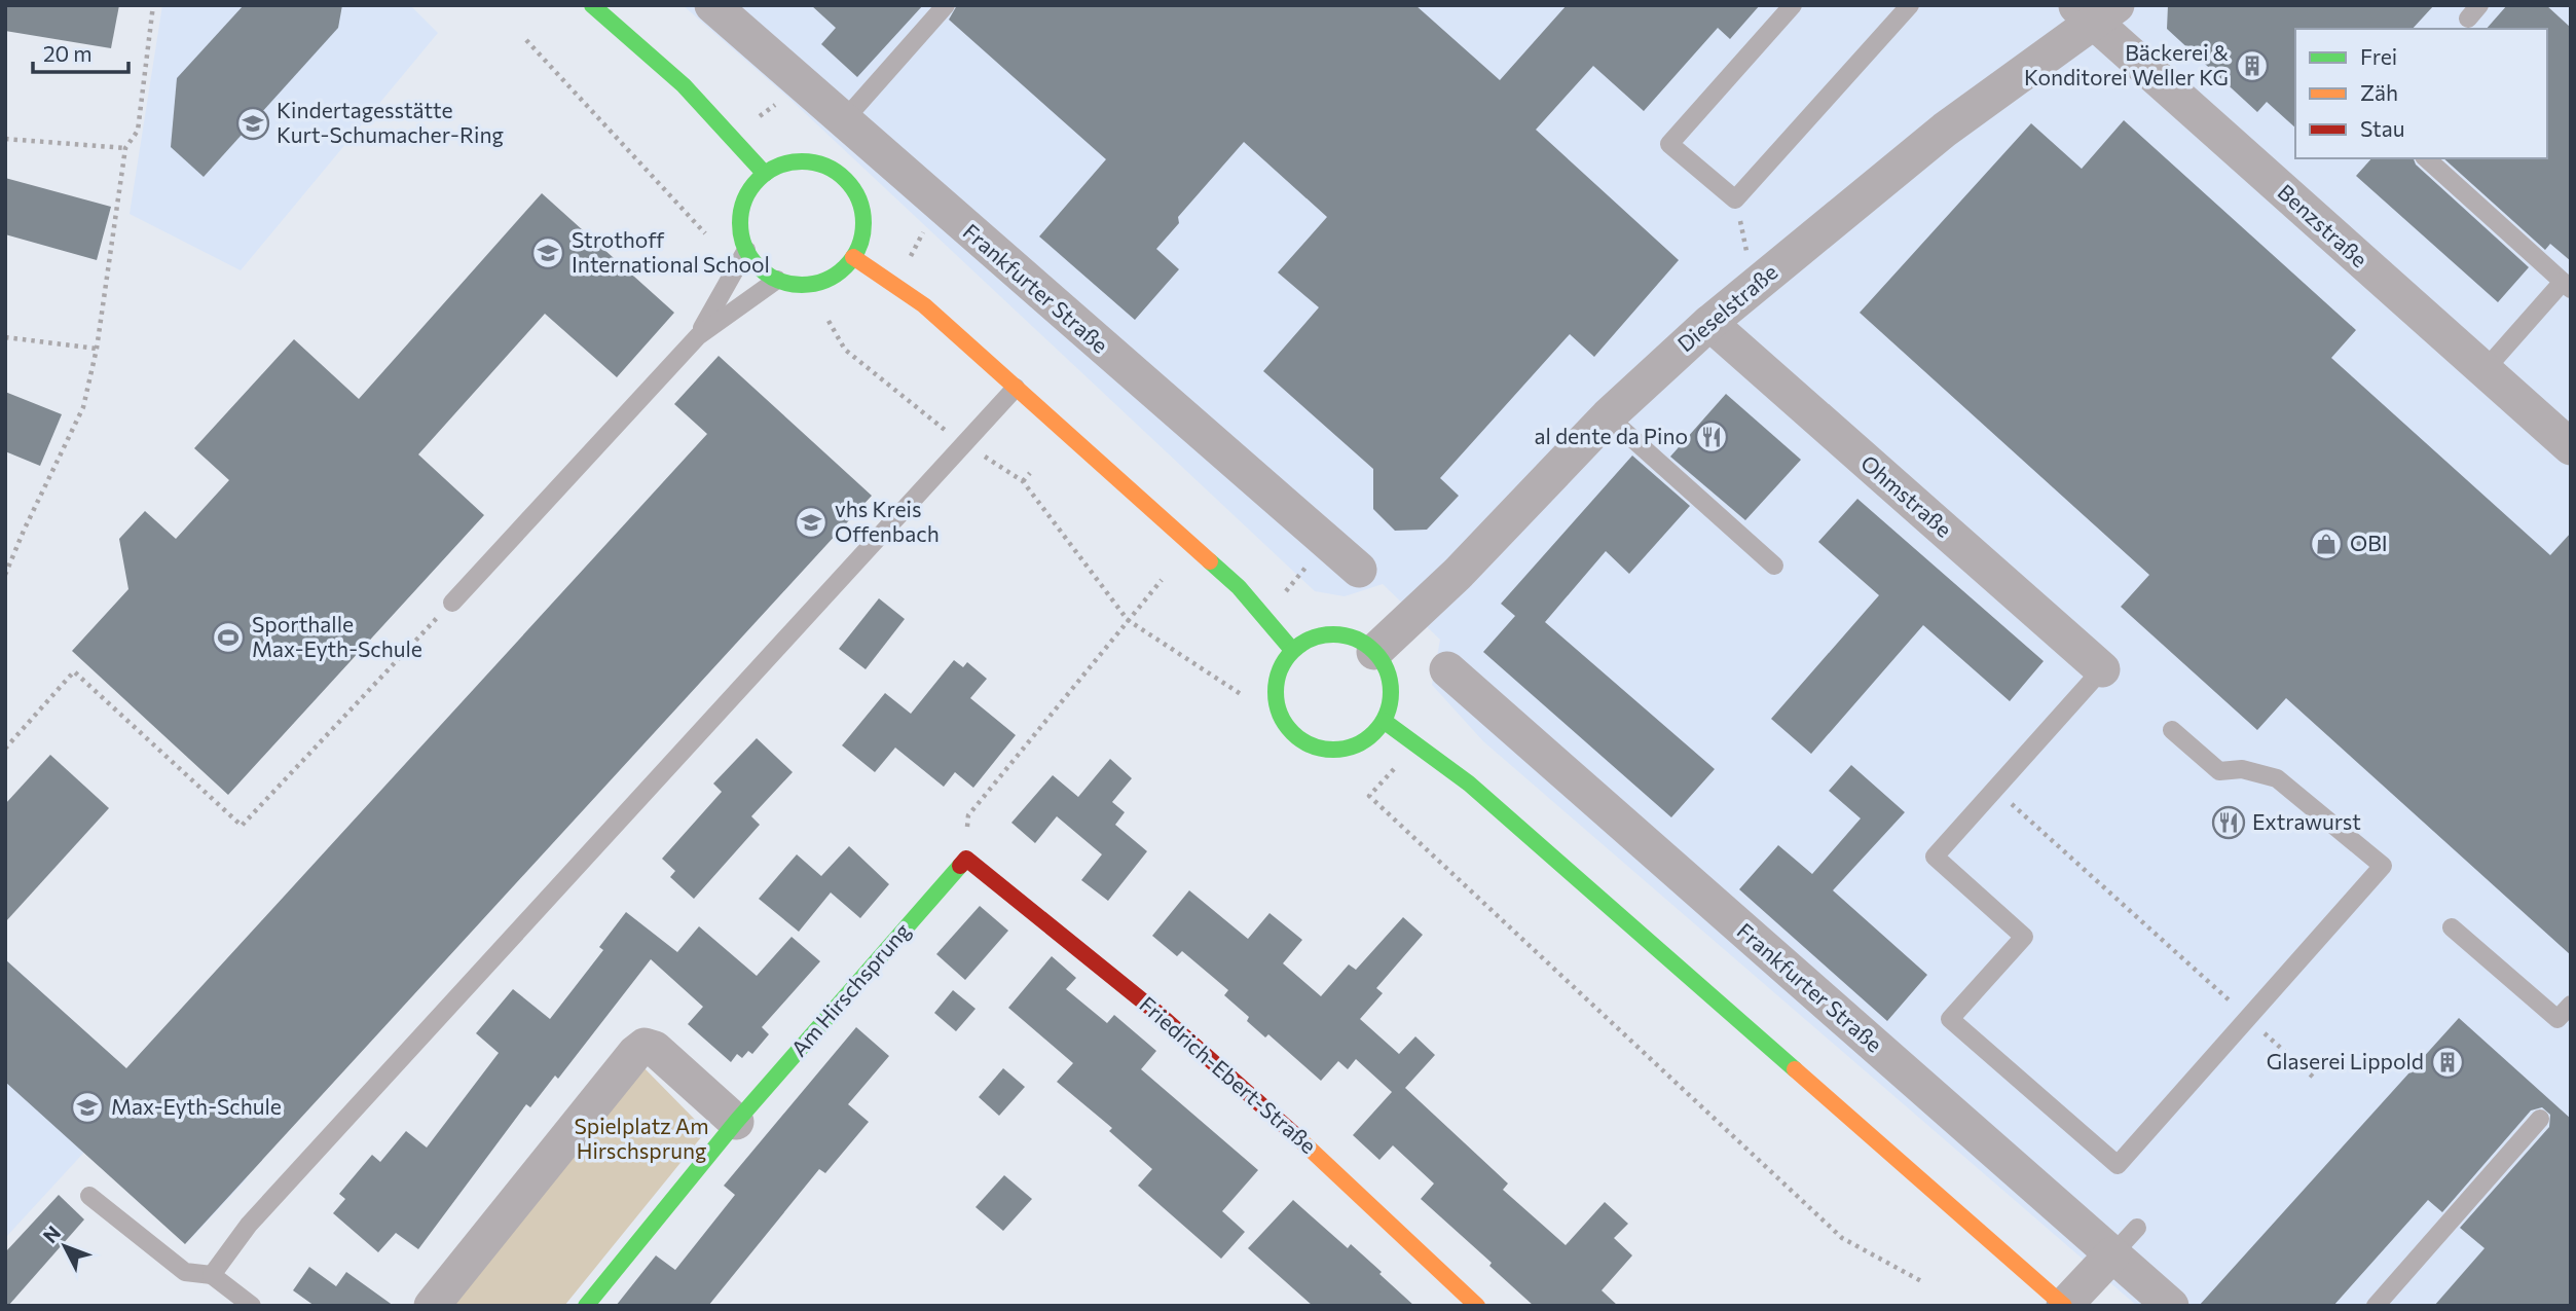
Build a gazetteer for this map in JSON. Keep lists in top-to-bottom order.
{
  "streets": {
    "street": [
      "Benzstraße",
      "Frankfurter Straße",
      "Dieselstraße",
      "Ohmstraße",
      "Am Hirschsprung",
      "Friedrich-Ebert-Straße"
    ]
  },
  "crossings": [
    ["Benzstraße", "Dieselstraße"],
    ["Dieselstraße", "Ohmstraße"],
    ["Am Hirschsprung", "Friedrich-Ebert-Straße"]
  ],
  "parks": ["Spielplatz Am Hirschsprung"],
  "places": {
    "building": ["Bäckerei & Konditorei Weller KG", "Glaserei Lippold"],
    "school or university": [
      "Kindertagesstätte Kurt-Schumacher-Ring",
      "Strothoff International School",
      "vhs Kreis Offenbach",
      "Max-Eyth-Schule"
    ],
    "restaurant": ["al dente da Pino", "Extrawurst"],
    "shop": ["OBI"],
    "sports": ["Sporthalle Max-Eyth-Schule"]
  },
  "legend": ["Frei", "Zäh", "Stau"],
  "scale_bar": "20 m",
  "north": "top left"
}
